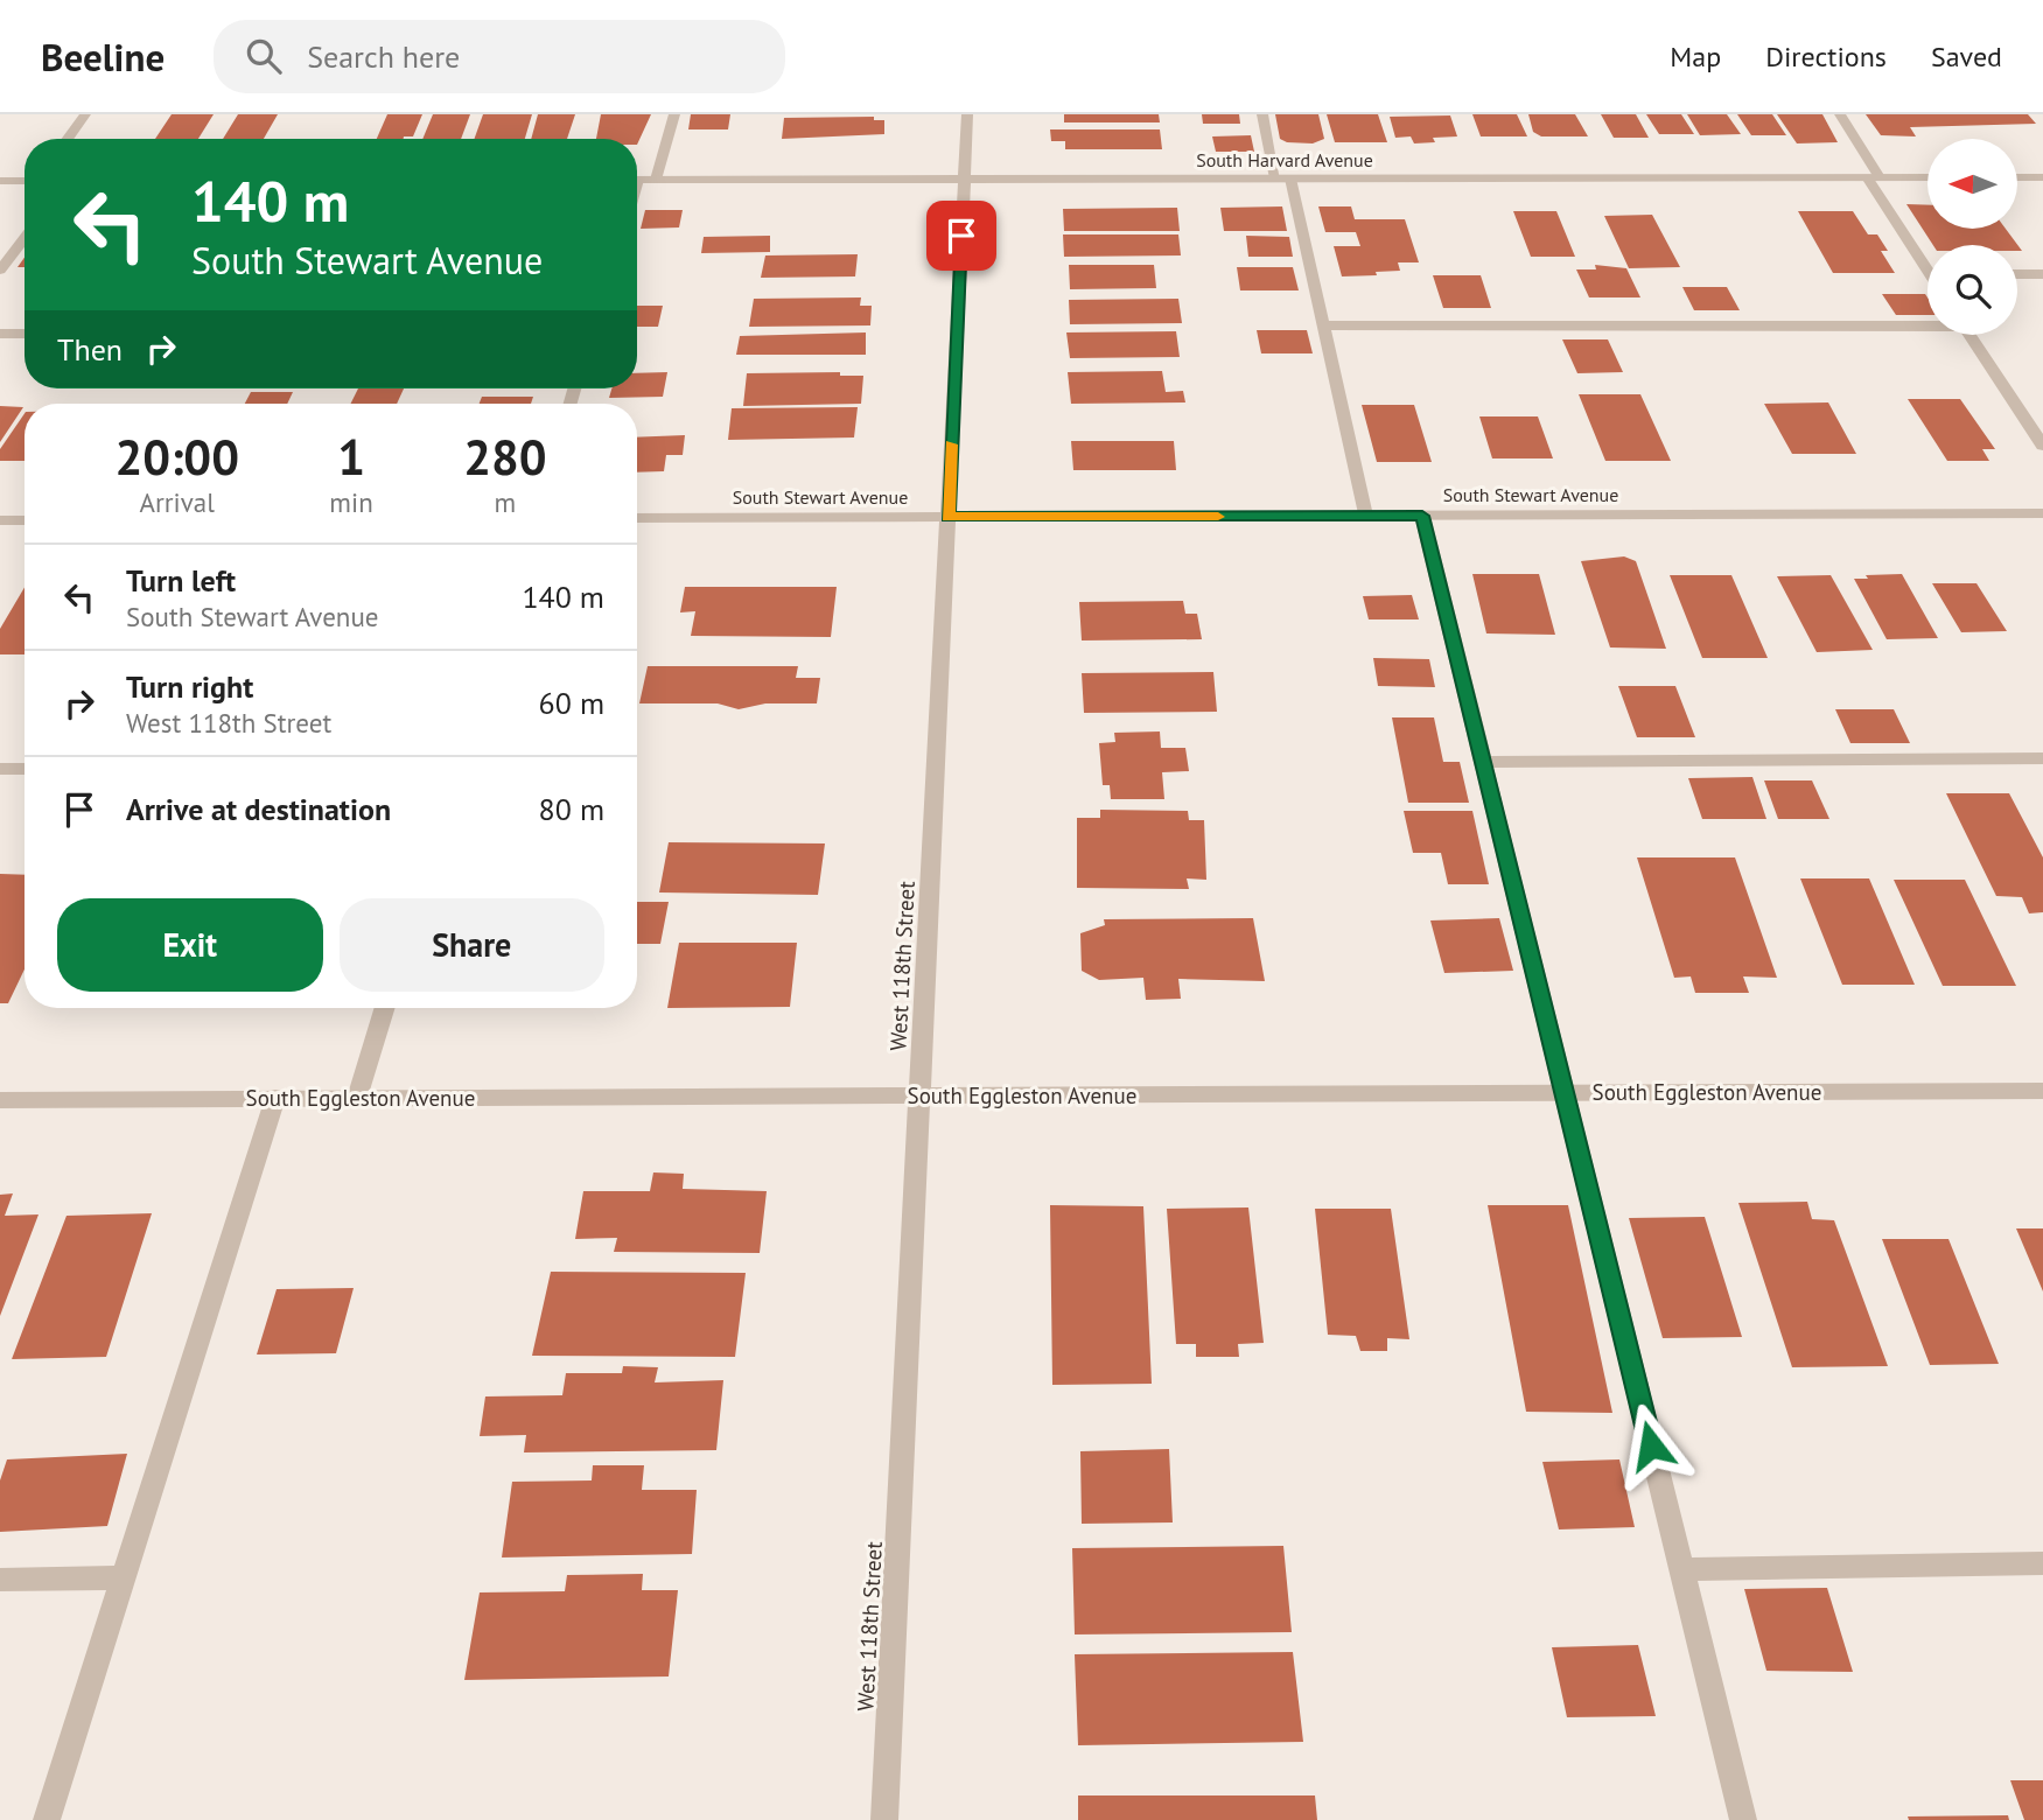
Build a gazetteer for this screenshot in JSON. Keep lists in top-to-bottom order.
{
  "streets": {
    "street": [
      "South Harvard Avenue",
      "South Stewart Avenue",
      "West 118th Street",
      "South Eggleston Avenue"
    ]
  },
  "crossings": [
    ["South Harvard Avenue", "West 118th Street"],
    ["South Stewart Avenue", "West 118th Street"],
    ["West 118th Street", "South Eggleston Avenue"]
  ],
  "north": "left",
  "page": {
    "header": "Beeline",
    "search": "Search here",
    "nav": ["Map", "Directions", "Saved"],
    "turn": ["140 m", "South Stewart Avenue"],
    "then": "Then",
    "eta": [
      "20:00",
      "Arrival",
      "1",
      "min",
      "280",
      "m"
    ],
    "list": [
      {
        "name": "Turn left",
        "note": "South Stewart Avenue",
        "value": "140 m"
      },
      {
        "name": "Turn right",
        "note": "West 118th Street",
        "value": "60 m"
      },
      {
        "name": "Arrive at destination",
        "value": "80 m"
      }
    ],
    "buttons": ["Exit", "Share"]
  }
}
